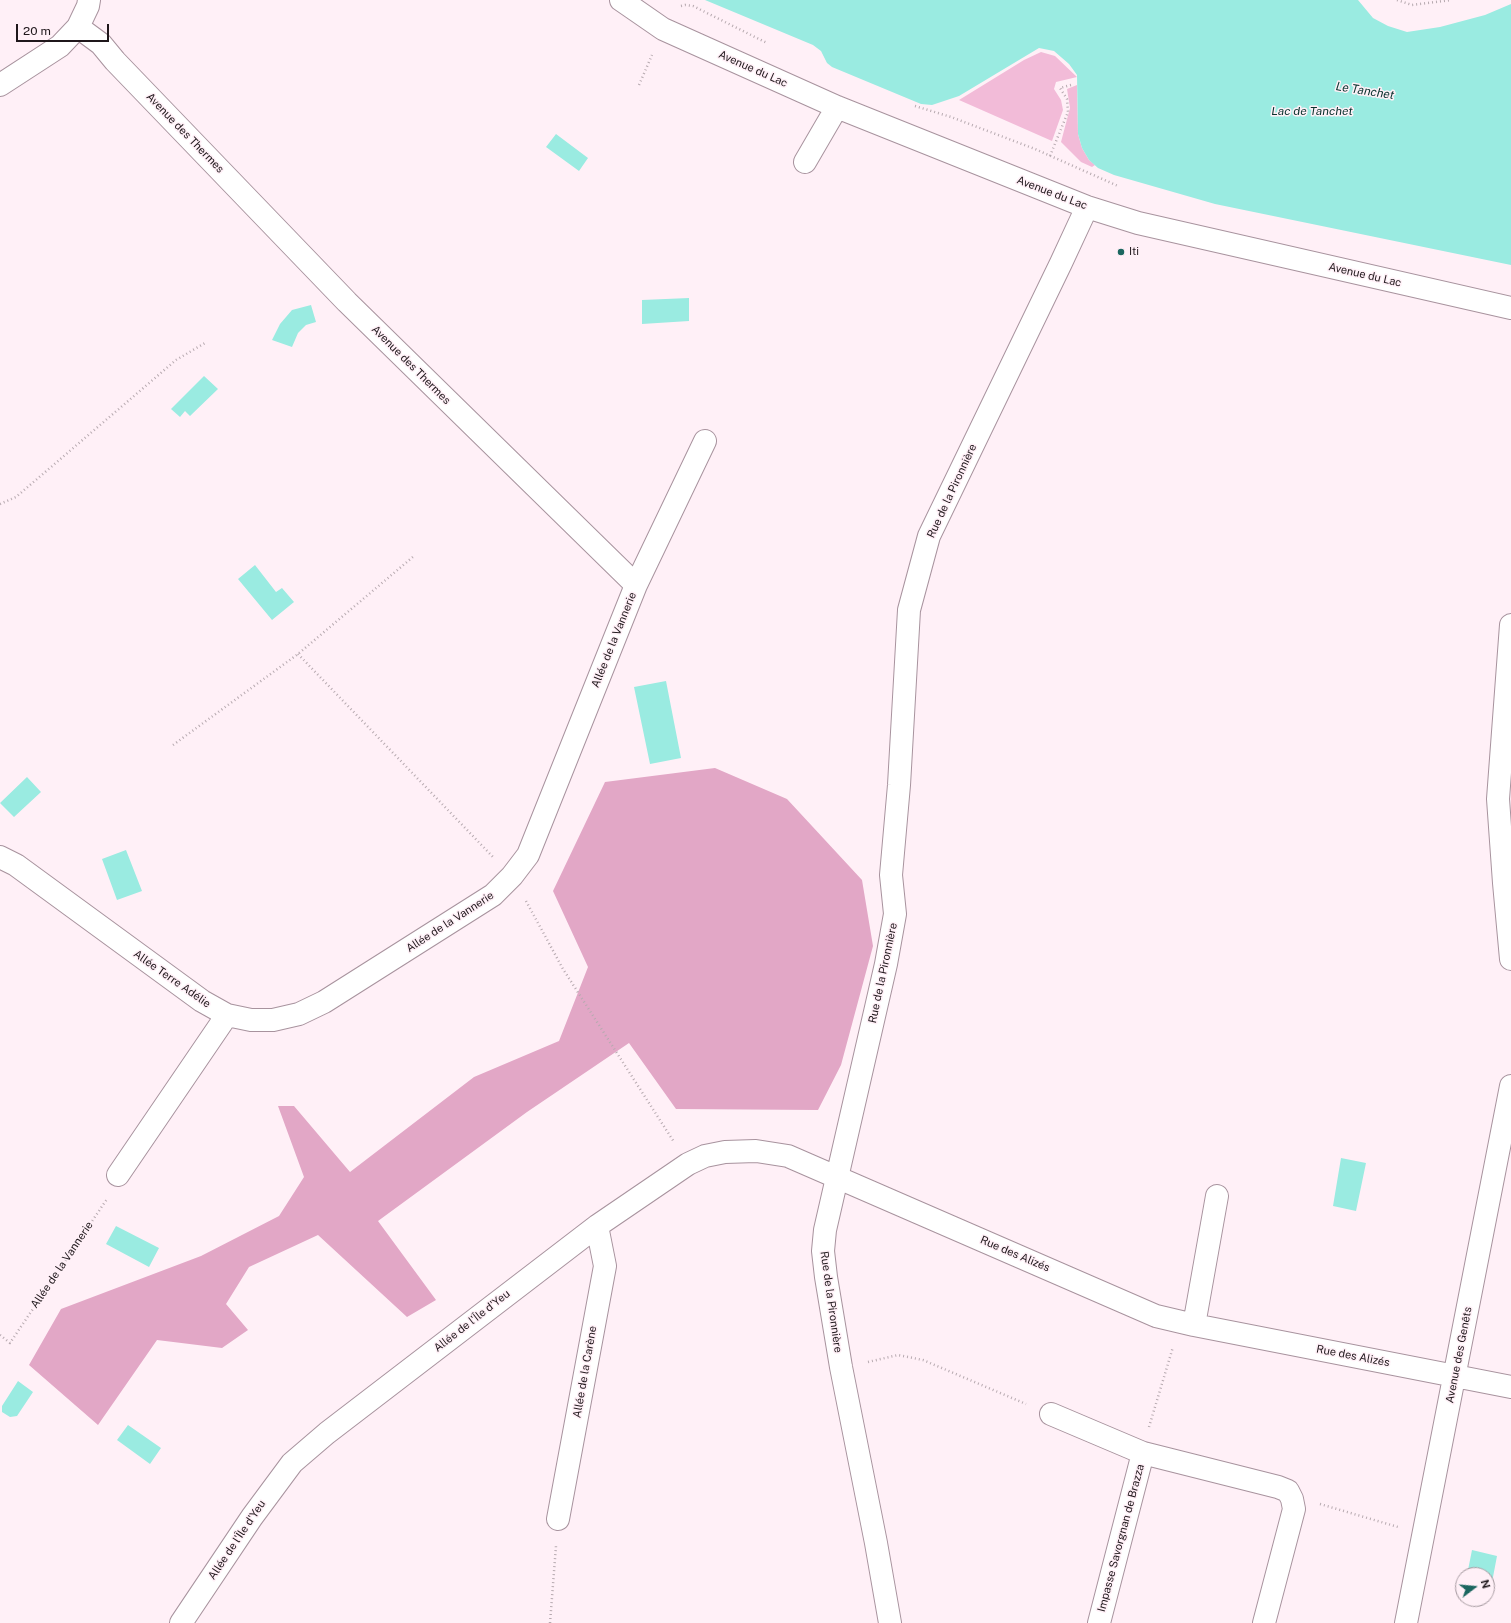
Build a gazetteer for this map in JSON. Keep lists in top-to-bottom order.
{
  "streets": {
    "street": [
      "Avenue du Lac",
      "Avenue des Thermes",
      "Rue de la Pironnière",
      "Allée de la Vannerie",
      "Allée Terre Adélie",
      "Rue des Alizés",
      "Allée de l'Île d'Yeu",
      "Avenue des Genêts",
      "Allée de la Carène",
      "Impasse Savorgnan de Brazza"
    ]
  },
  "crossings": [
    ["Avenue du Lac", "Rue de la Pironnière"],
    ["Avenue des Thermes", "Allée de la Vannerie"],
    ["Rue de la Pironnière", "Rue des Alizés"],
    ["Rue de la Pironnière", "Allée de l'Île d'Yeu"],
    ["Allée de la Vannerie", "Allée Terre Adélie"],
    ["Rue des Alizés", "Allée de l'Île d'Yeu"],
    ["Rue des Alizés", "Avenue des Genêts"],
    ["Allée de l'Île d'Yeu", "Allée de la Carène"]
  ],
  "water": ["Le Tanchet", "Lac de Tanchet"],
  "places": ["Iti"],
  "scale_bar": "20 m",
  "north": "right"
}
